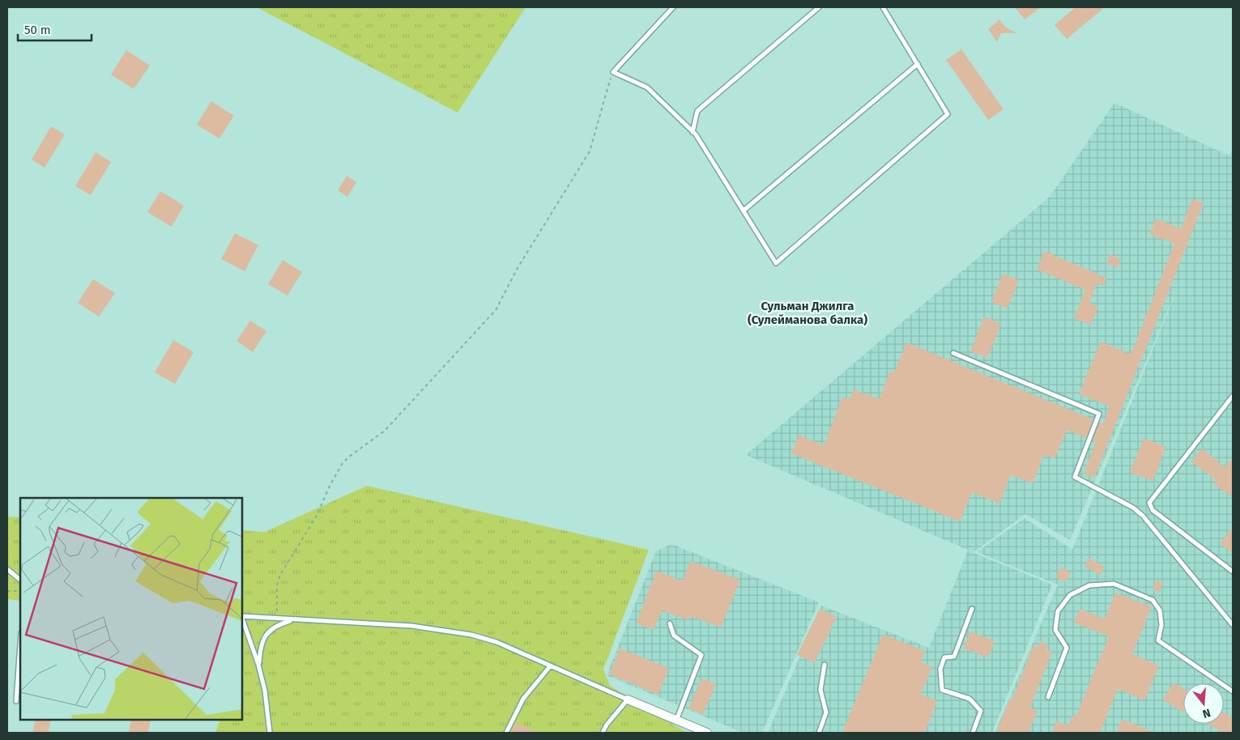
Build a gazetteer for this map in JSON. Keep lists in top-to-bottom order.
{
  "districts": ["Сульман Джилга (Сулейманова балка)"],
  "scale_bar": "50 m",
  "north": "bottom"
}
